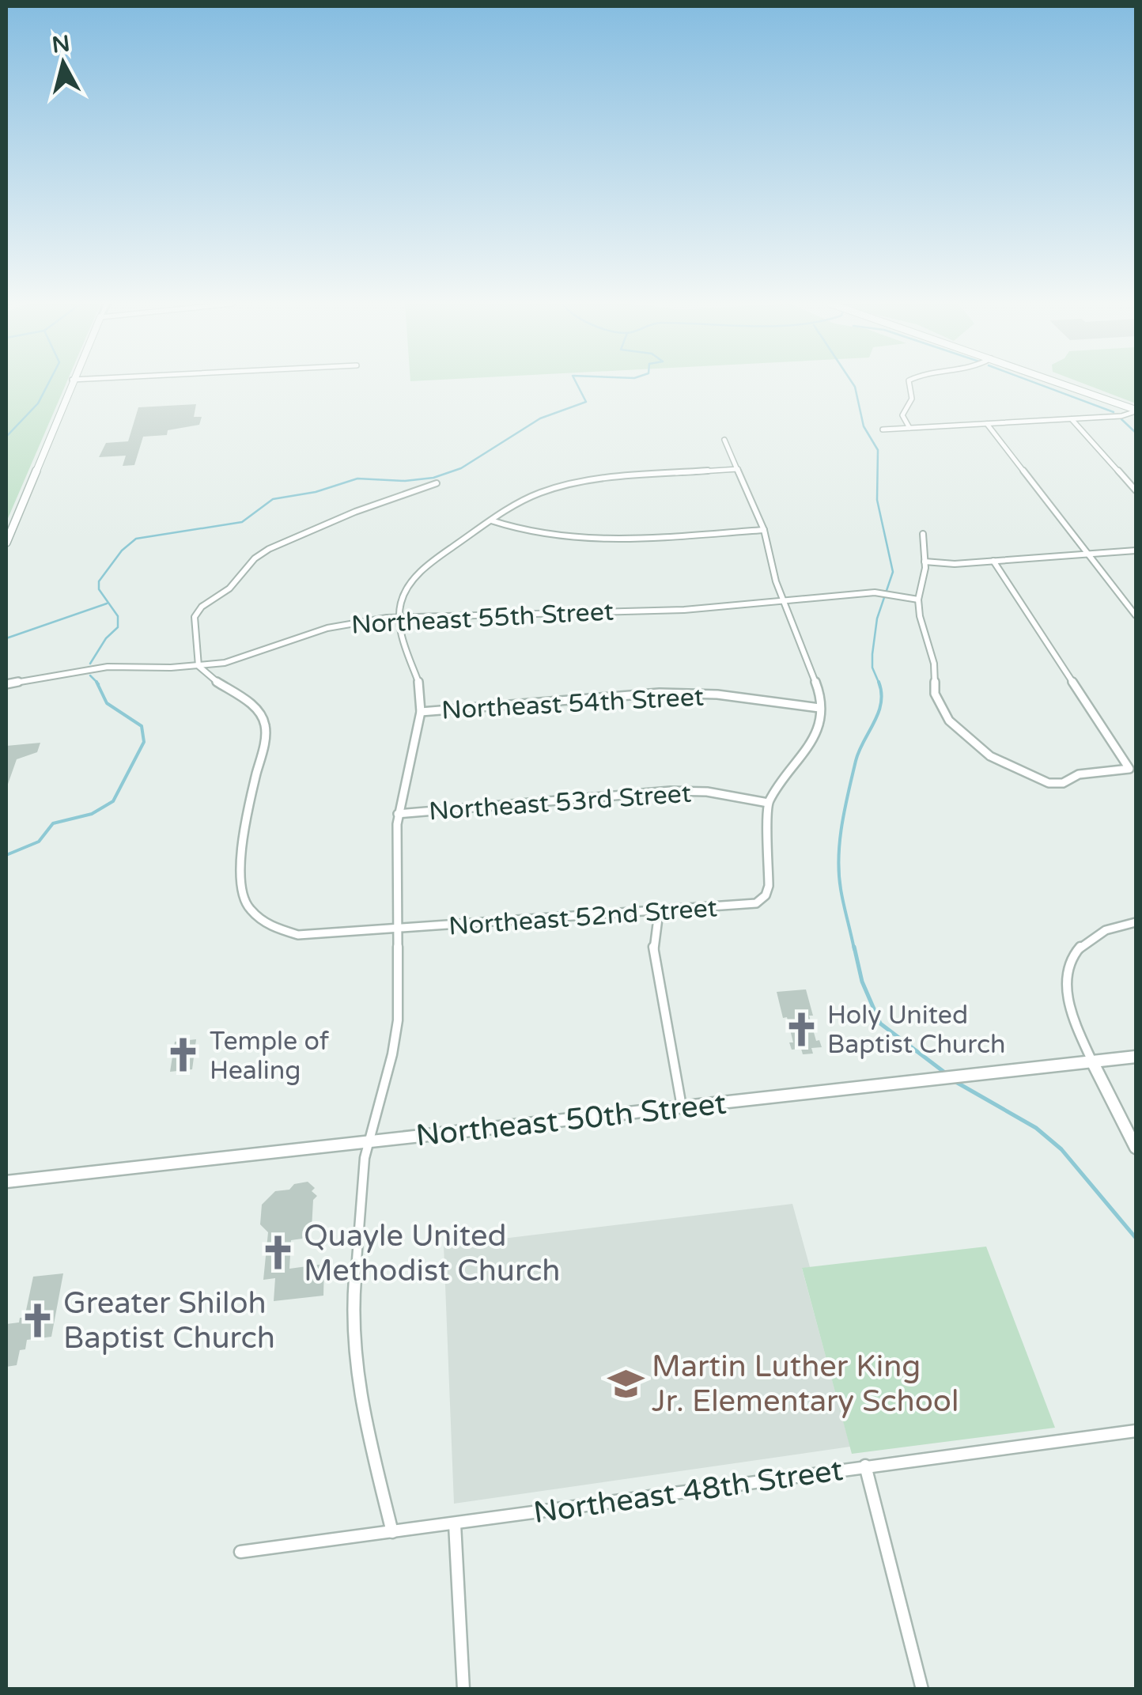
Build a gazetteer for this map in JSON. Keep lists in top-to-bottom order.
{
  "streets": {
    "street": [
      "Northeast 55th Street",
      "Northeast 54th Street",
      "Northeast 53rd Street",
      "Northeast 52nd Street",
      "Northeast 50th Street",
      "Northeast 48th Street"
    ]
  },
  "crossings": [
    ["Northeast 55th Street", "Northeast 52nd Street"]
  ],
  "places": {
    "church": [
      "Holy United Baptist Church",
      "Temple of Healing",
      "Quayle United Methodist Church",
      "Greater Shiloh Baptist Church"
    ],
    "school or university": ["Martin Luther King Jr. Elementary School"]
  },
  "north": "top"
}
